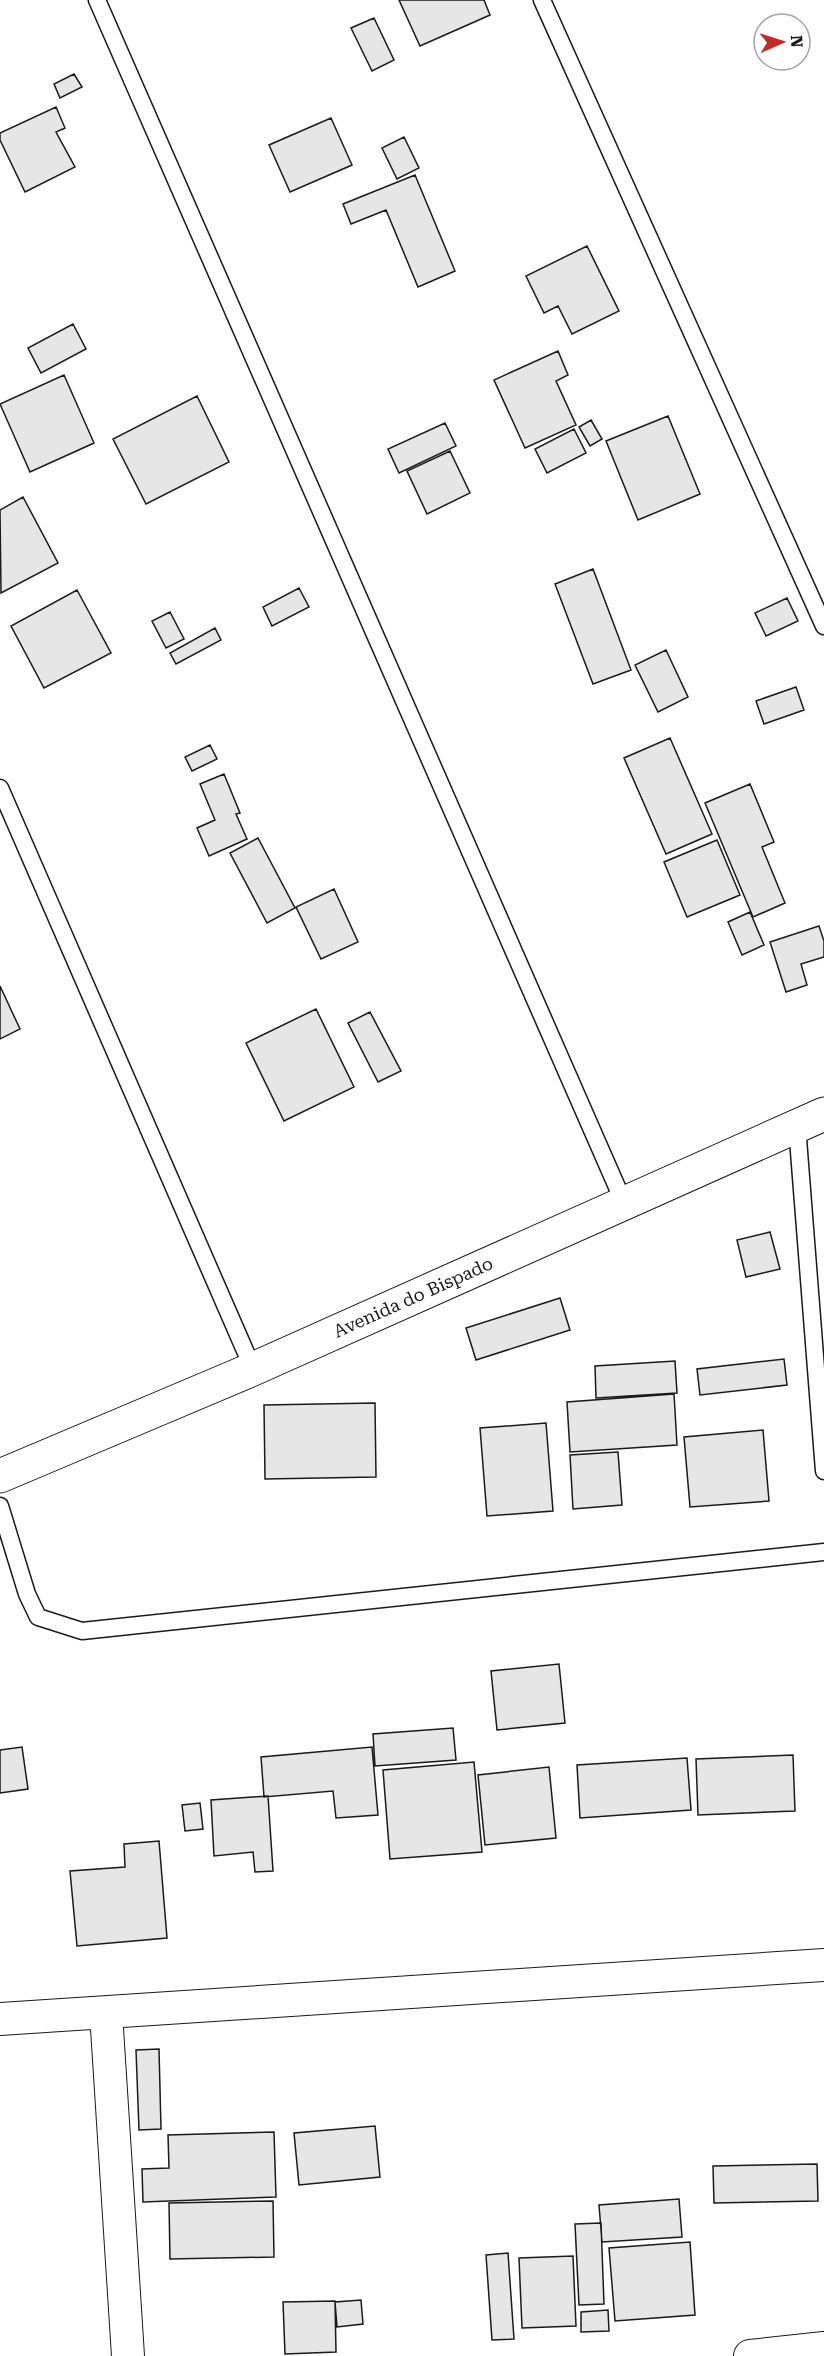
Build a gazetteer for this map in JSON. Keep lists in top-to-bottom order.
{
  "streets": {
    "main road": ["Avenida do Bispado"]
  },
  "north": "right"
}
